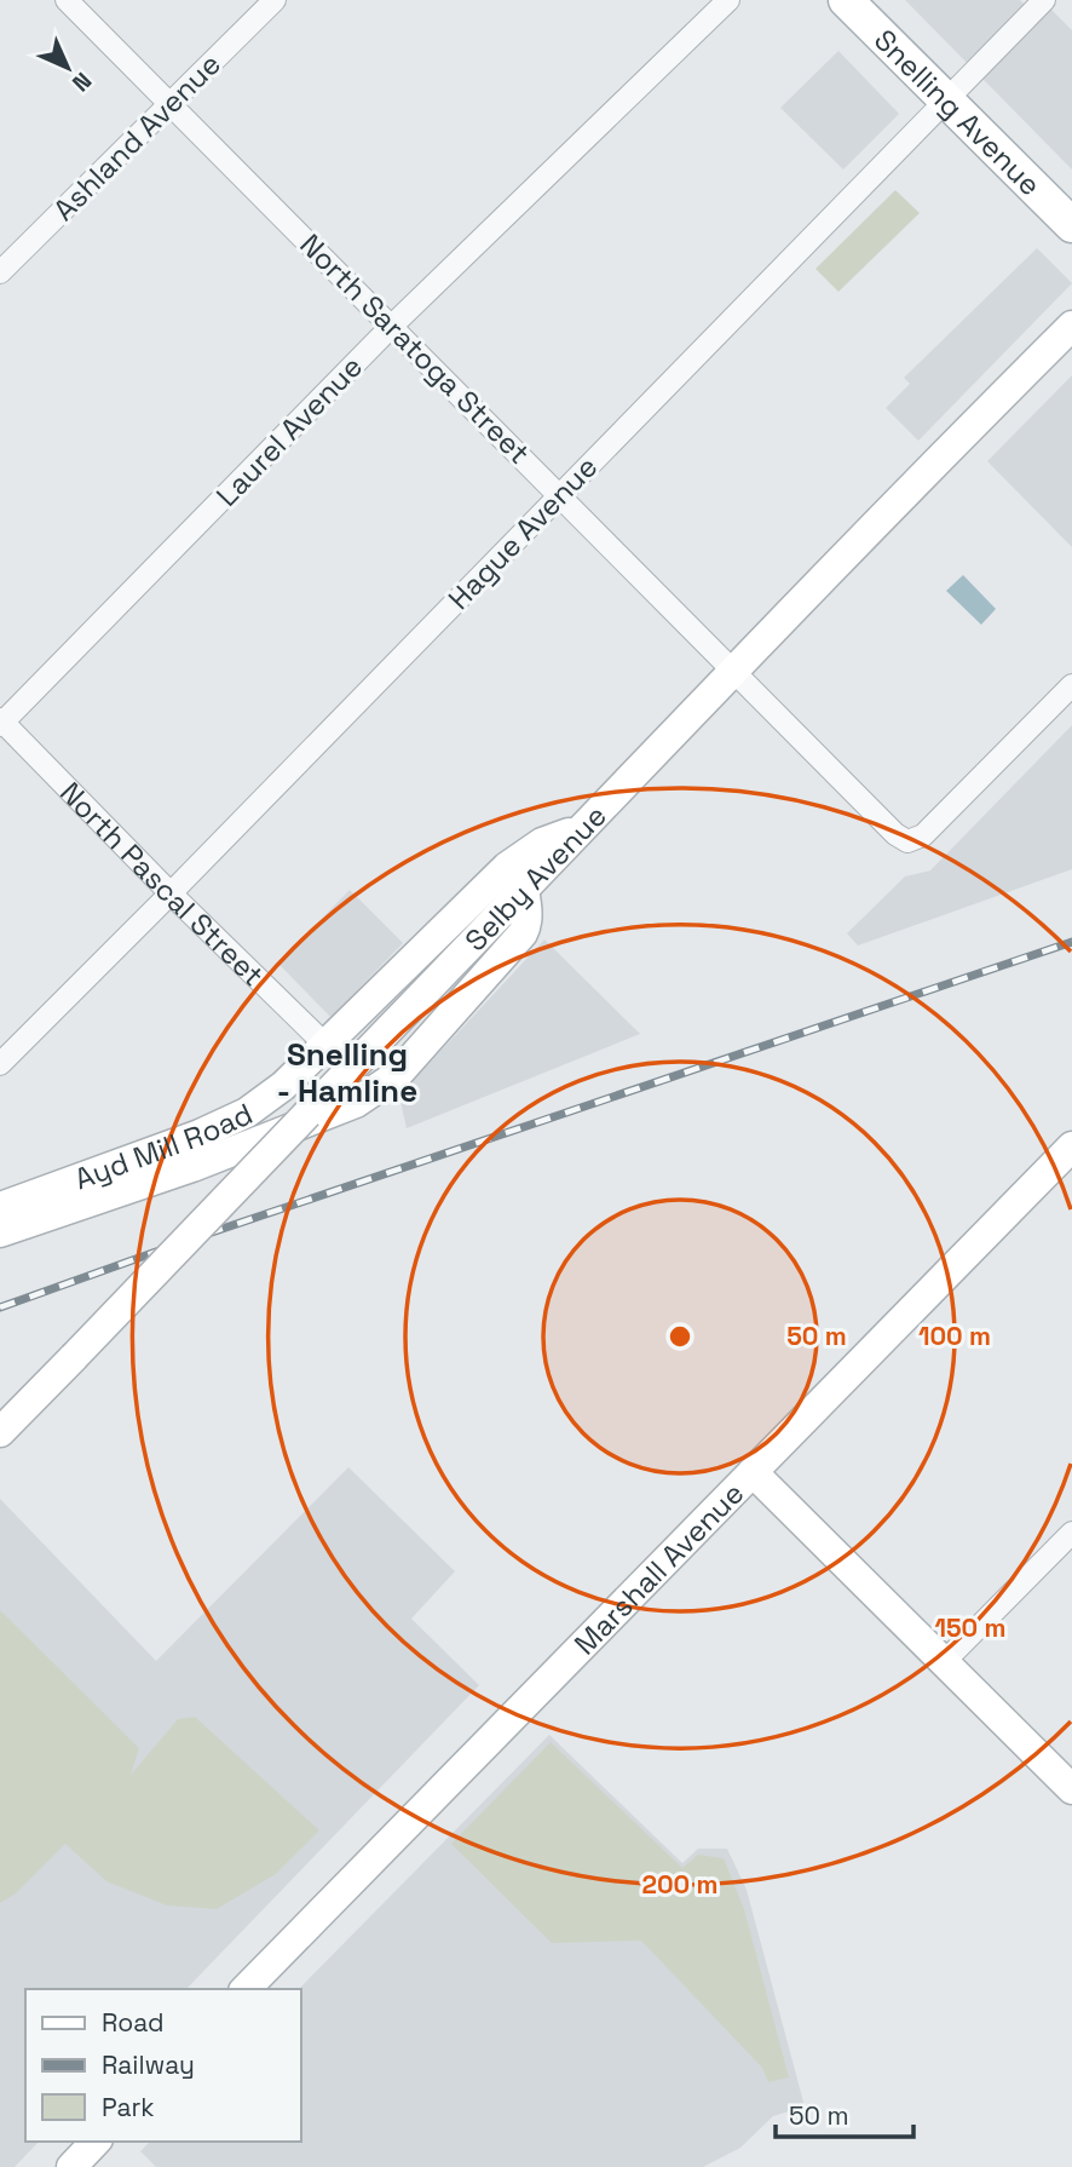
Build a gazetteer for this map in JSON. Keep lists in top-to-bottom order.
{
  "streets": {
    "main road": ["Snelling Avenue"],
    "street": [
      "Ashland Avenue",
      "North Saratoga Street",
      "Laurel Avenue",
      "Hague Avenue",
      "Selby Avenue",
      "North Pascal Street",
      "Ayd Mill Road",
      "Marshall Avenue"
    ]
  },
  "crossings": [
    ["Snelling Avenue", "Hague Avenue"],
    ["Ashland Avenue", "North Saratoga Street"],
    ["North Saratoga Street", "Laurel Avenue"],
    ["North Saratoga Street", "Hague Avenue"],
    ["North Saratoga Street", "Selby Avenue"],
    ["Laurel Avenue", "North Pascal Street"],
    ["Hague Avenue", "North Pascal Street"],
    ["Selby Avenue", "Ayd Mill Road"],
    ["North Pascal Street", "Ayd Mill Road"]
  ],
  "districts": ["Snelling - Hamline"],
  "legend": ["Road", "Railway", "Park"],
  "scale_bar": "50 m",
  "north": "bottom right",
  "rings": [
    "50 m",
    "100 m",
    "150 m",
    "200 m"
  ]
}
